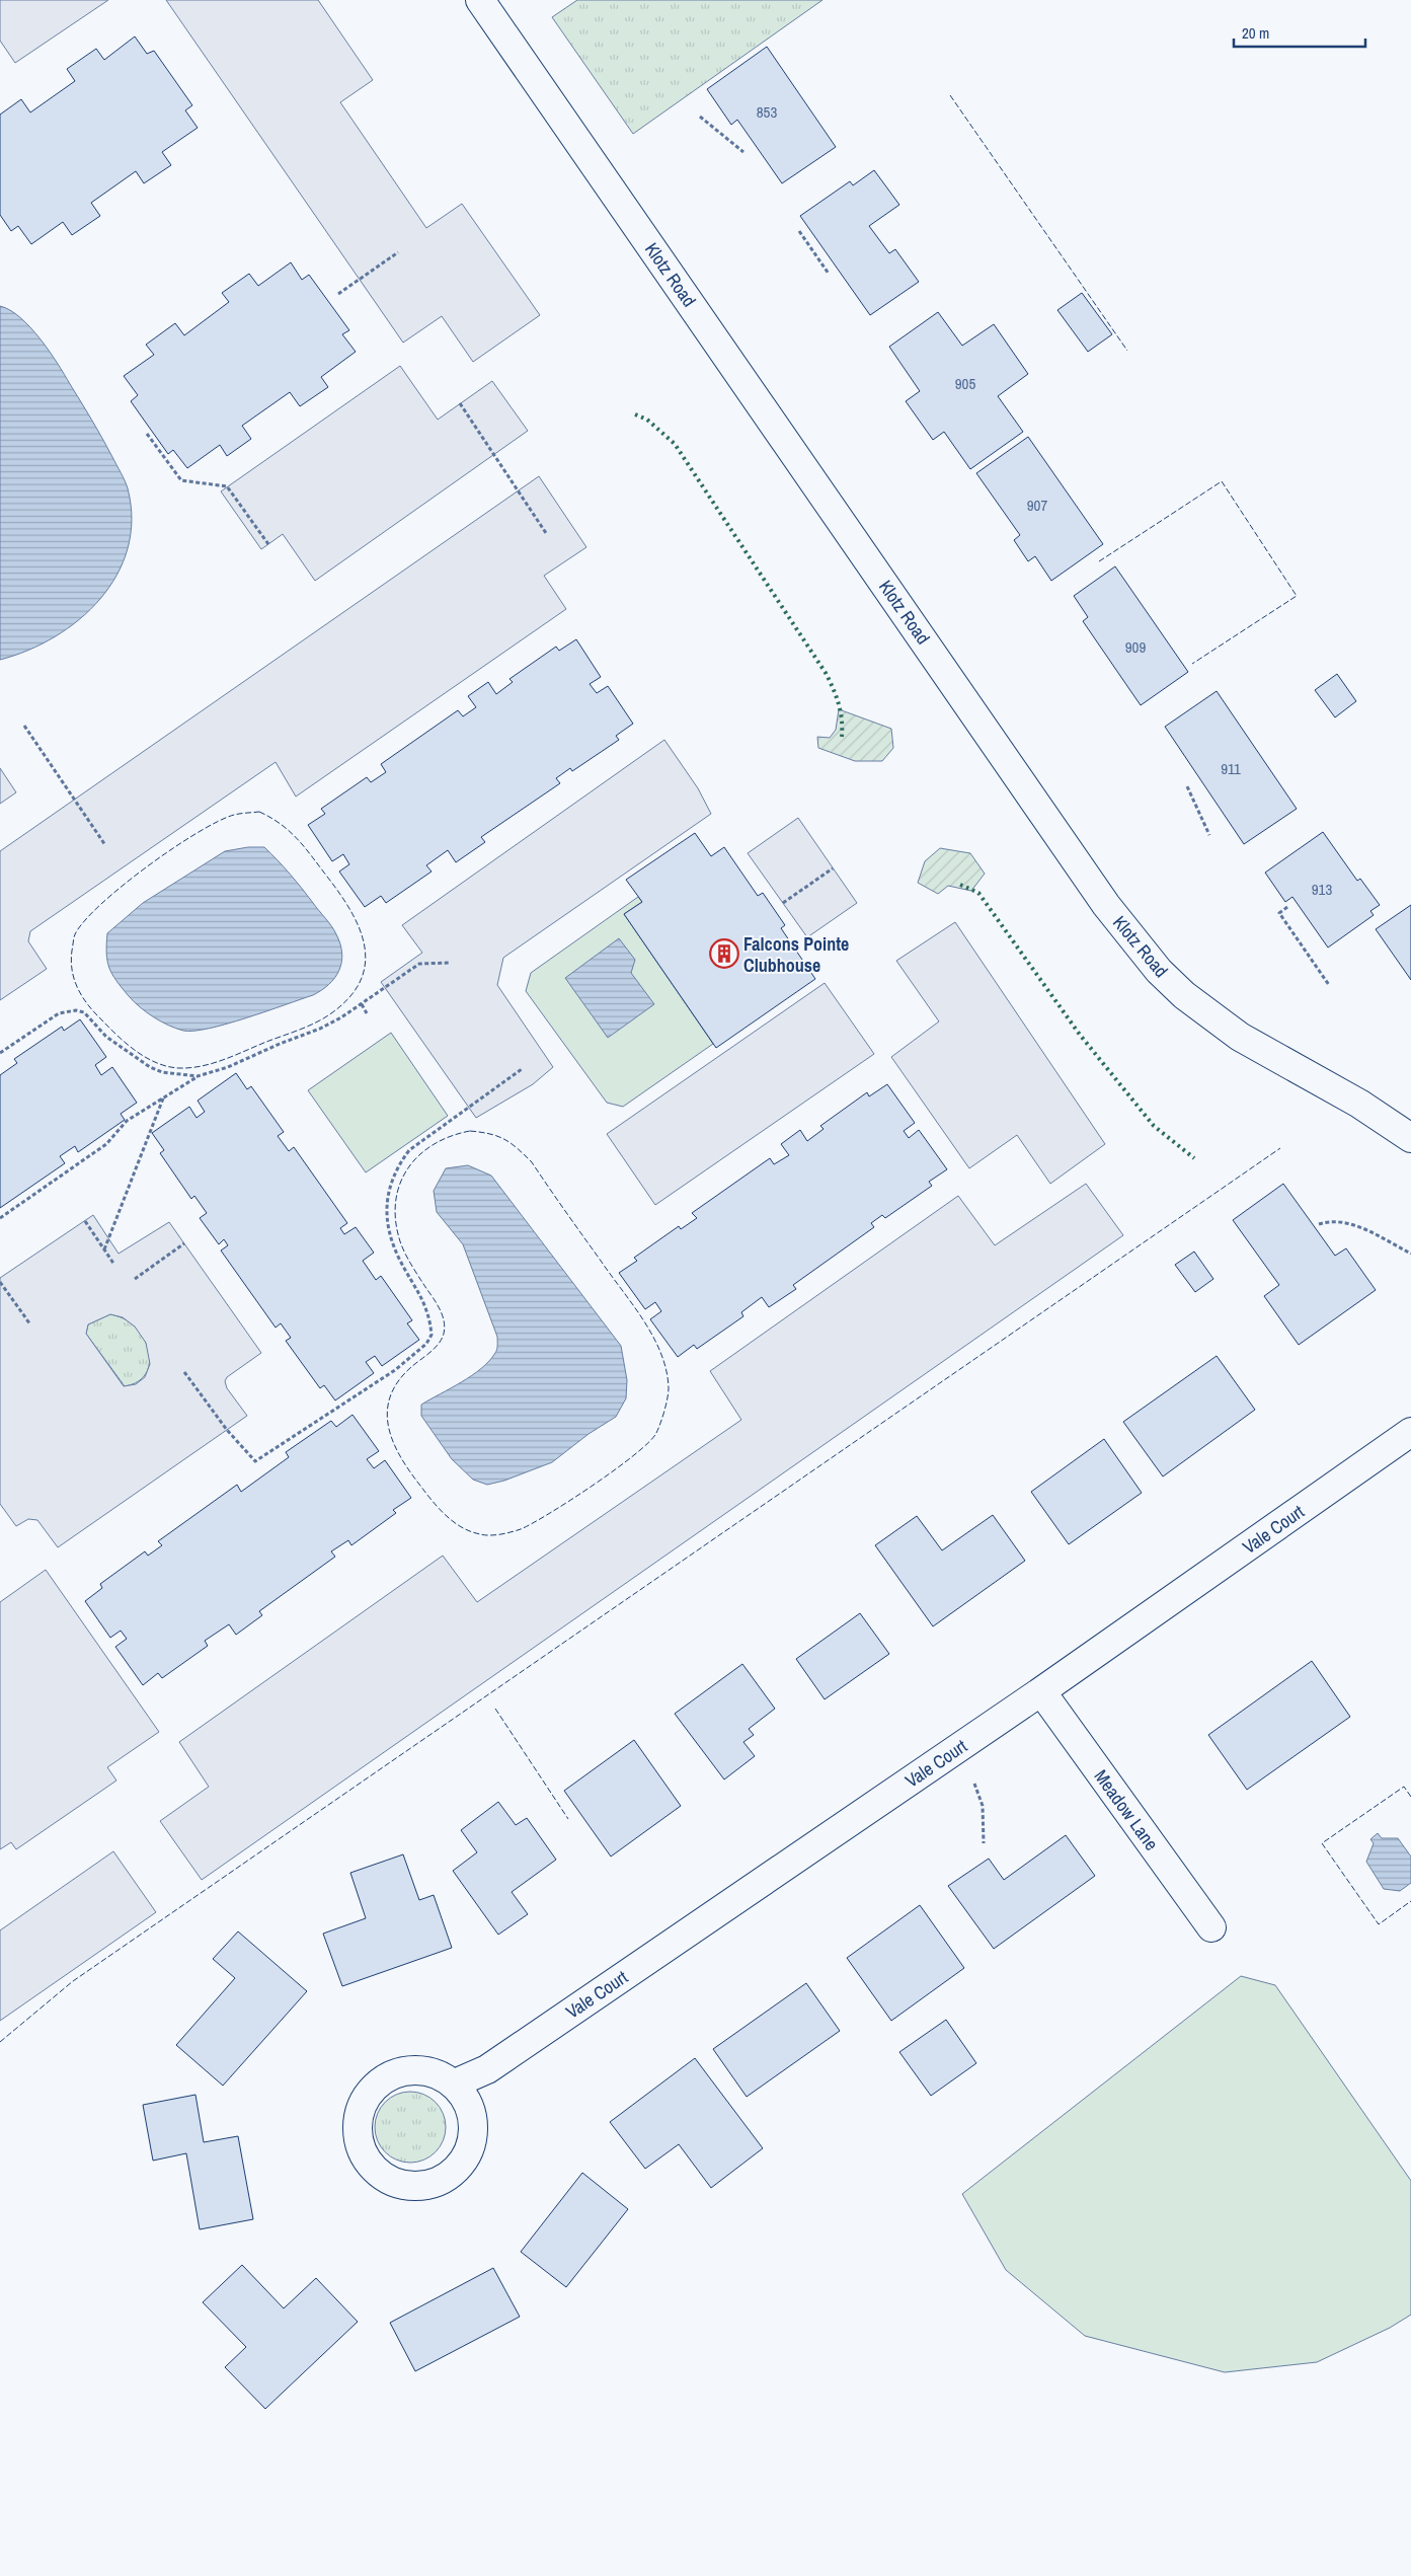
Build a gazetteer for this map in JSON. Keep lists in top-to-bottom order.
{
  "streets": {
    "street": ["Klotz Road", "Vale Court", "Meadow Lane"]
  },
  "crossings": [
    ["Vale Court", "Meadow Lane"]
  ],
  "places": {
    "building": ["Falcons Pointe Clubhouse"]
  },
  "house_numbers": [
    "853",
    "905",
    "907",
    "909",
    "911",
    "913"
  ],
  "scale_bar": "20 m"
}
